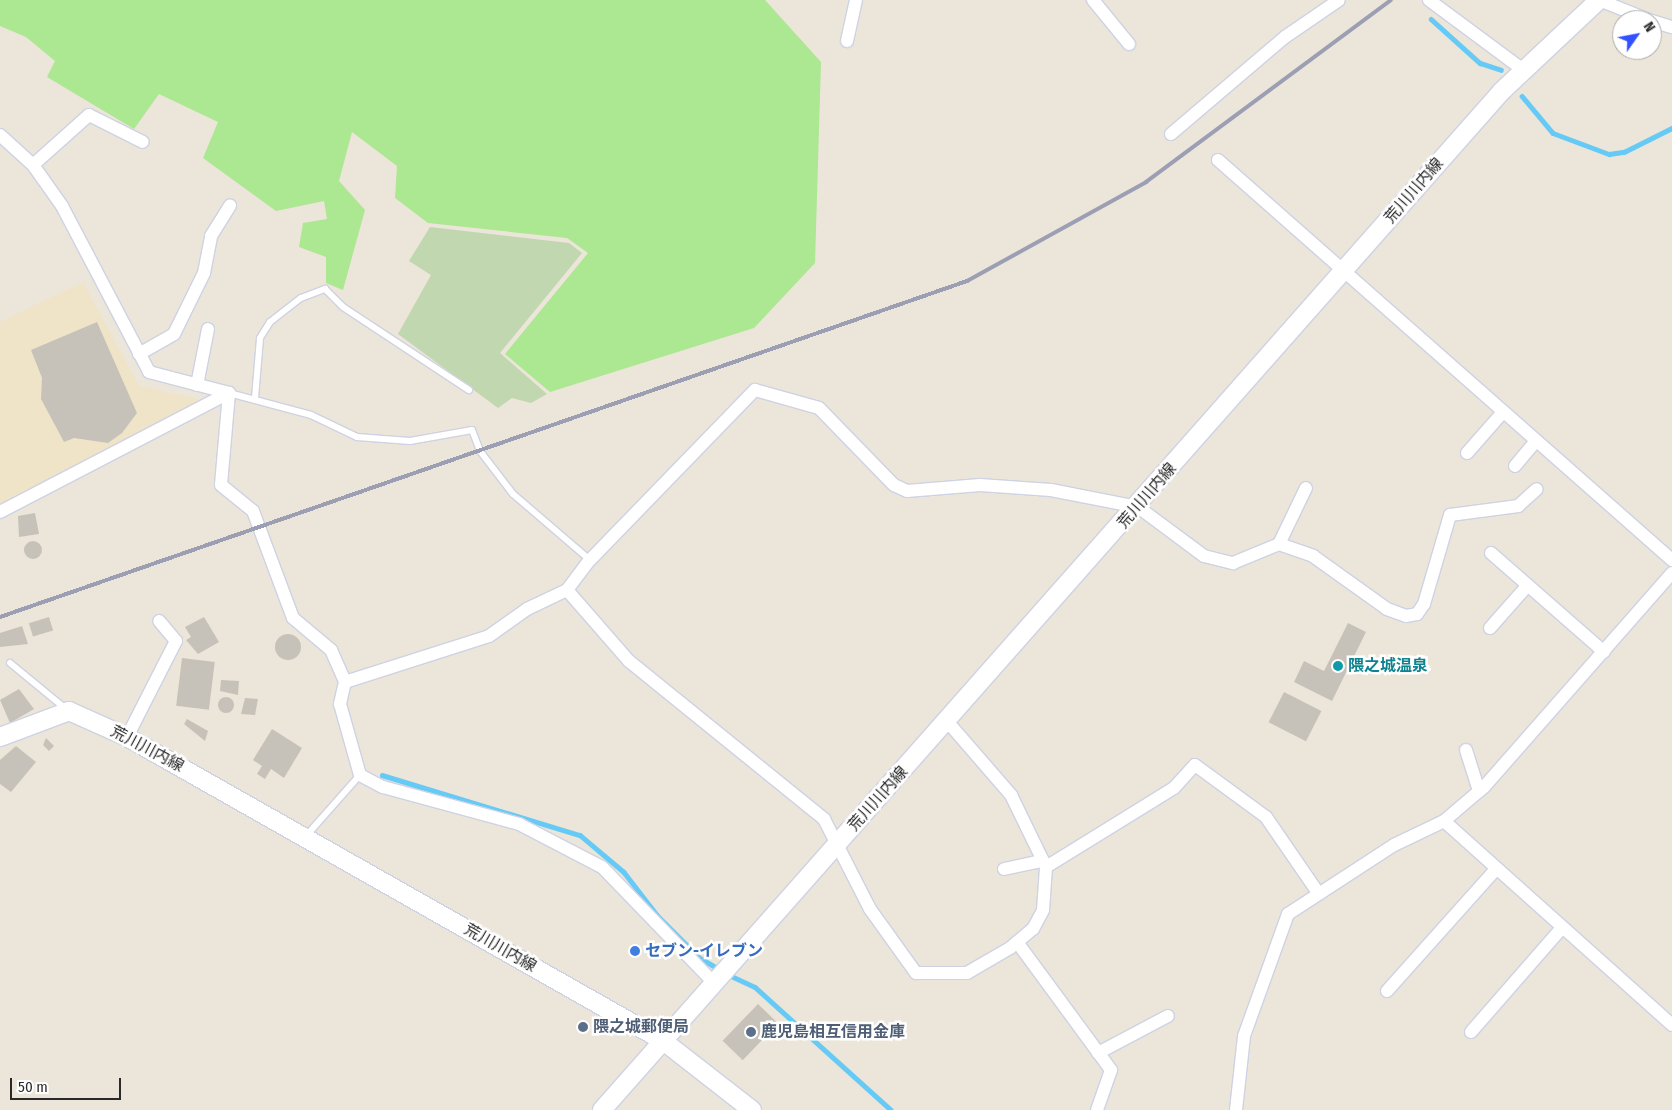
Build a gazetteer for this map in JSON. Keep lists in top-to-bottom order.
{
  "streets": {
    "main road": ["荒川川内線"]
  },
  "places": [
    "隈之城温泉",
    "セブン-イレブン",
    "隈之城郵便局",
    "鹿児島相互信用金庫"
  ],
  "scale_bar": "50 m",
  "north": "top right"
}
